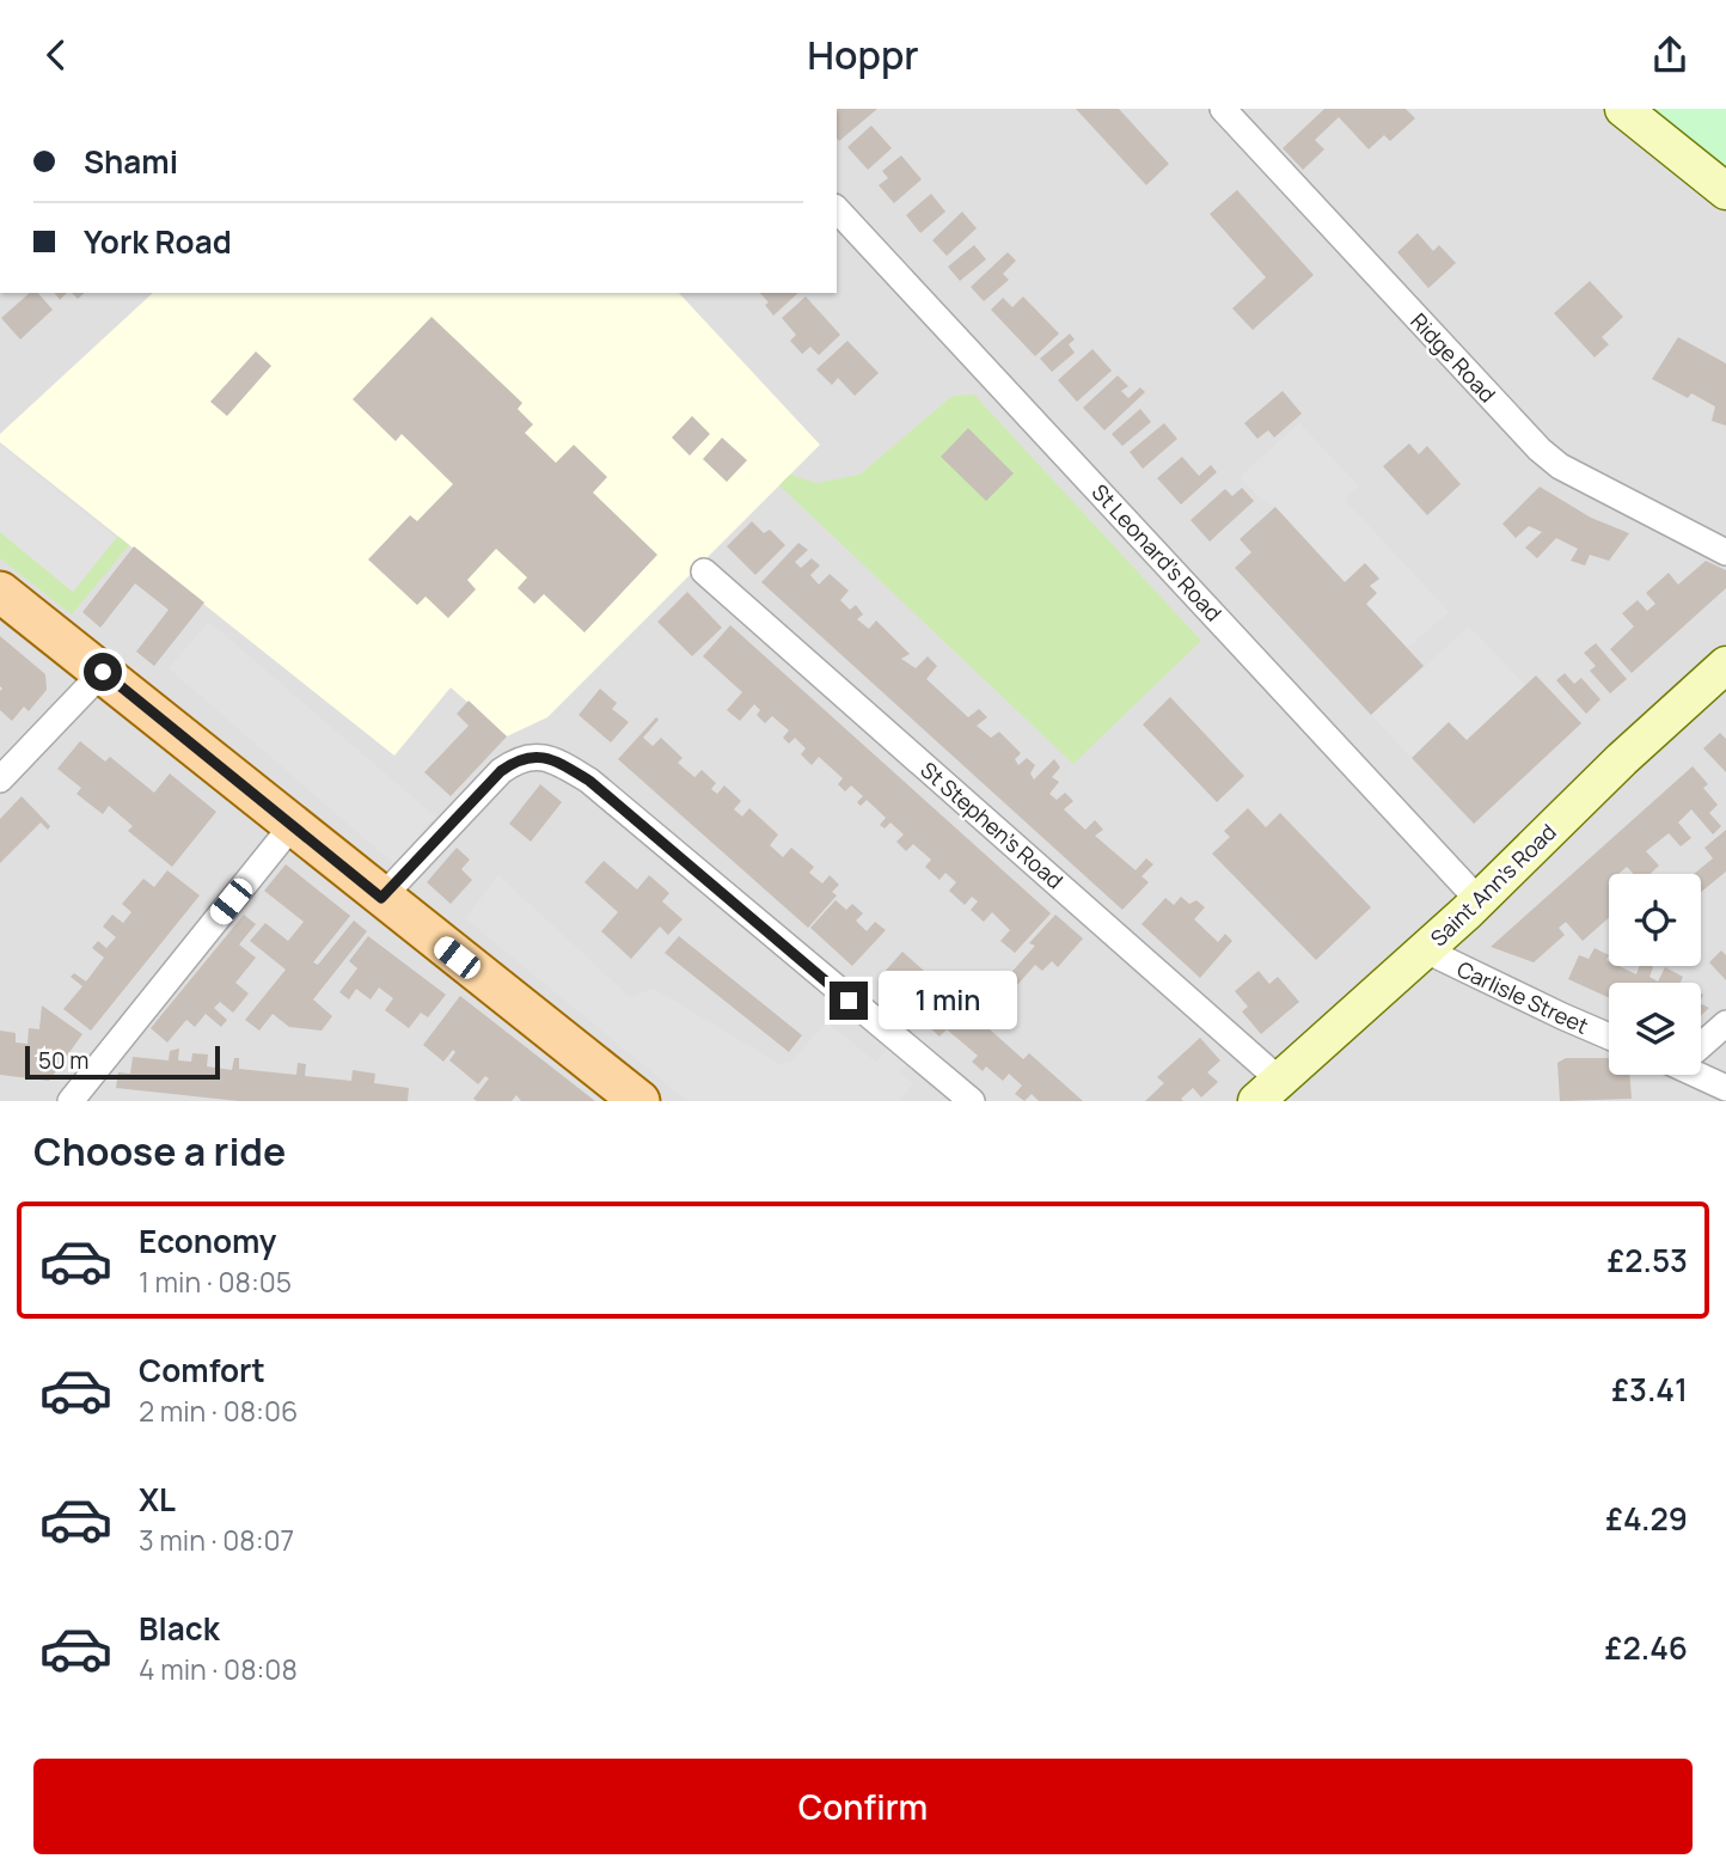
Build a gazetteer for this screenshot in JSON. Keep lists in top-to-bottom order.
{
  "streets": {
    "street": [
      "Ridge Road",
      "St Leonard's Road",
      "St Stephen's Road",
      "Saint Ann's Road",
      "Carlisle Street"
    ]
  },
  "crossings": [
    ["St Leonard's Road", "Saint Ann's Road"],
    ["St Stephen's Road", "Saint Ann's Road"],
    ["Saint Ann's Road", "Carlisle Street"]
  ],
  "scale_bar": "50 m",
  "page": {
    "header": "Hoppr",
    "banner": ["Shami", "York Road"],
    "bubble": "1 min",
    "scale": "50 m",
    "heading": "Choose a ride",
    "list": [
      {
        "name": "Economy",
        "note": "1 min · 08:05",
        "value": "£2.53"
      },
      {
        "name": "Comfort",
        "note": "2 min · 08:06",
        "value": "£3.41"
      },
      {
        "name": "XL",
        "note": "3 min · 08:07",
        "value": "£4.29"
      },
      {
        "name": "Black",
        "note": "4 min · 08:08",
        "value": "£2.46"
      }
    ],
    "buttons": "Confirm"
  }
}
